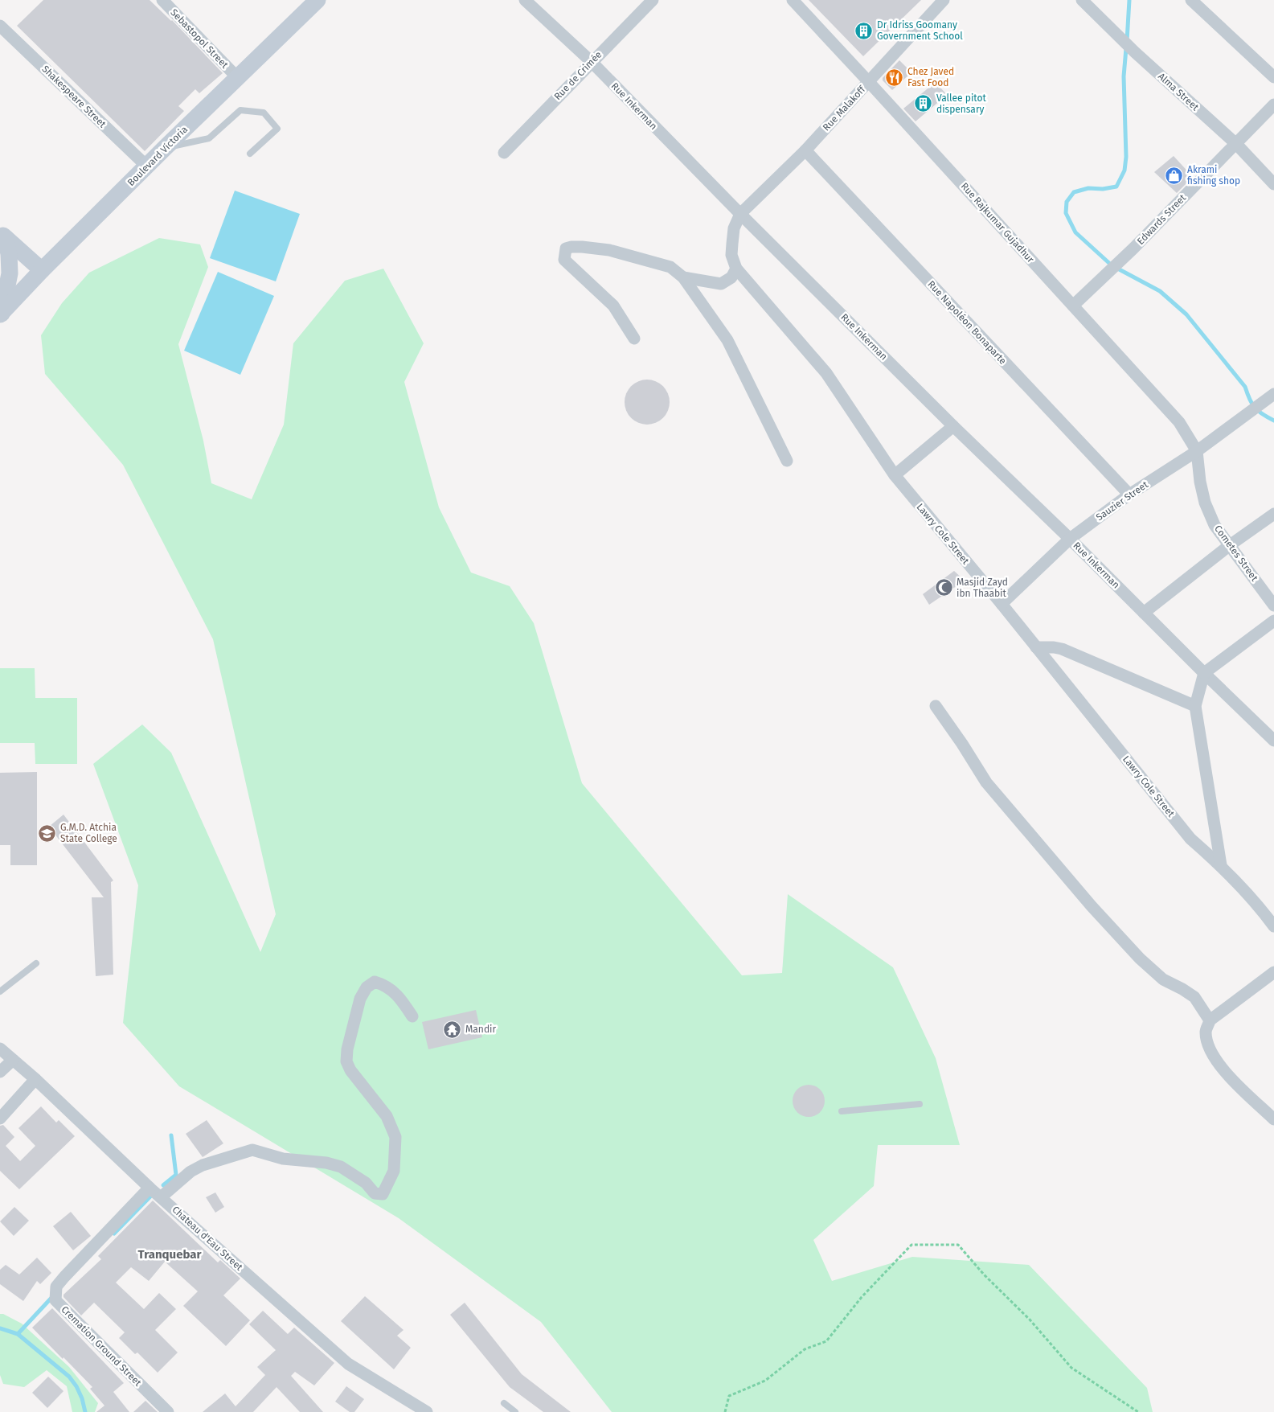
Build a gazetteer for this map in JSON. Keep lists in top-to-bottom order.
{
  "streets": {
    "main road": ["Boulevard Victoria"],
    "street": [
      "Sebastopol Street",
      "Rue de Crimée",
      "Alma Street",
      "Shakespeare Street",
      "Rue Inkerman",
      "Rue Malakoff",
      "Edwards Street",
      "Rue Rajkumar Gujadhur",
      "Rue Napoléon Bonaparte",
      "Sauzier Street",
      "Lawry Cole Street",
      "Cometes Street",
      "Chateau d'Eau Street",
      "Cremation Ground Street"
    ]
  },
  "crossings": [
    ["Sebastopol Street", "Boulevard Victoria"],
    ["Rue de Crimée", "Rue Inkerman"],
    ["Alma Street", "Edwards Street"],
    ["Shakespeare Street", "Boulevard Victoria"],
    ["Rue Inkerman", "Rue Malakoff"],
    ["Rue Inkerman", "Sauzier Street"],
    ["Rue Inkerman", "Lawry Cole Street"],
    ["Rue Malakoff", "Rue Rajkumar Gujadhur"],
    ["Rue Malakoff", "Rue Napoléon Bonaparte"],
    ["Rue Malakoff", "Lawry Cole Street"],
    ["Edwards Street", "Rue Rajkumar Gujadhur"],
    ["Rue Rajkumar Gujadhur", "Sauzier Street"],
    ["Rue Rajkumar Gujadhur", "Cometes Street"],
    ["Rue Napoléon Bonaparte", "Sauzier Street"],
    ["Sauzier Street", "Lawry Cole Street"],
    ["Sauzier Street", "Cometes Street"],
    ["Chateau d'Eau Street", "Cremation Ground Street"]
  ],
  "districts": ["Tranquebar"],
  "places": {
    "building": ["Dr Idriss Goomany Government School", "Vallee pitot dispensary"],
    "restaurant": ["Chez Javed Fast Food"],
    "shop": ["Akrami fishing shop"],
    "mosque": ["Masjid Zayd ibn Thaabit"],
    "school or university": ["G.M.D. Atchia State College"],
    "temple": ["Mandir"]
  }
}
